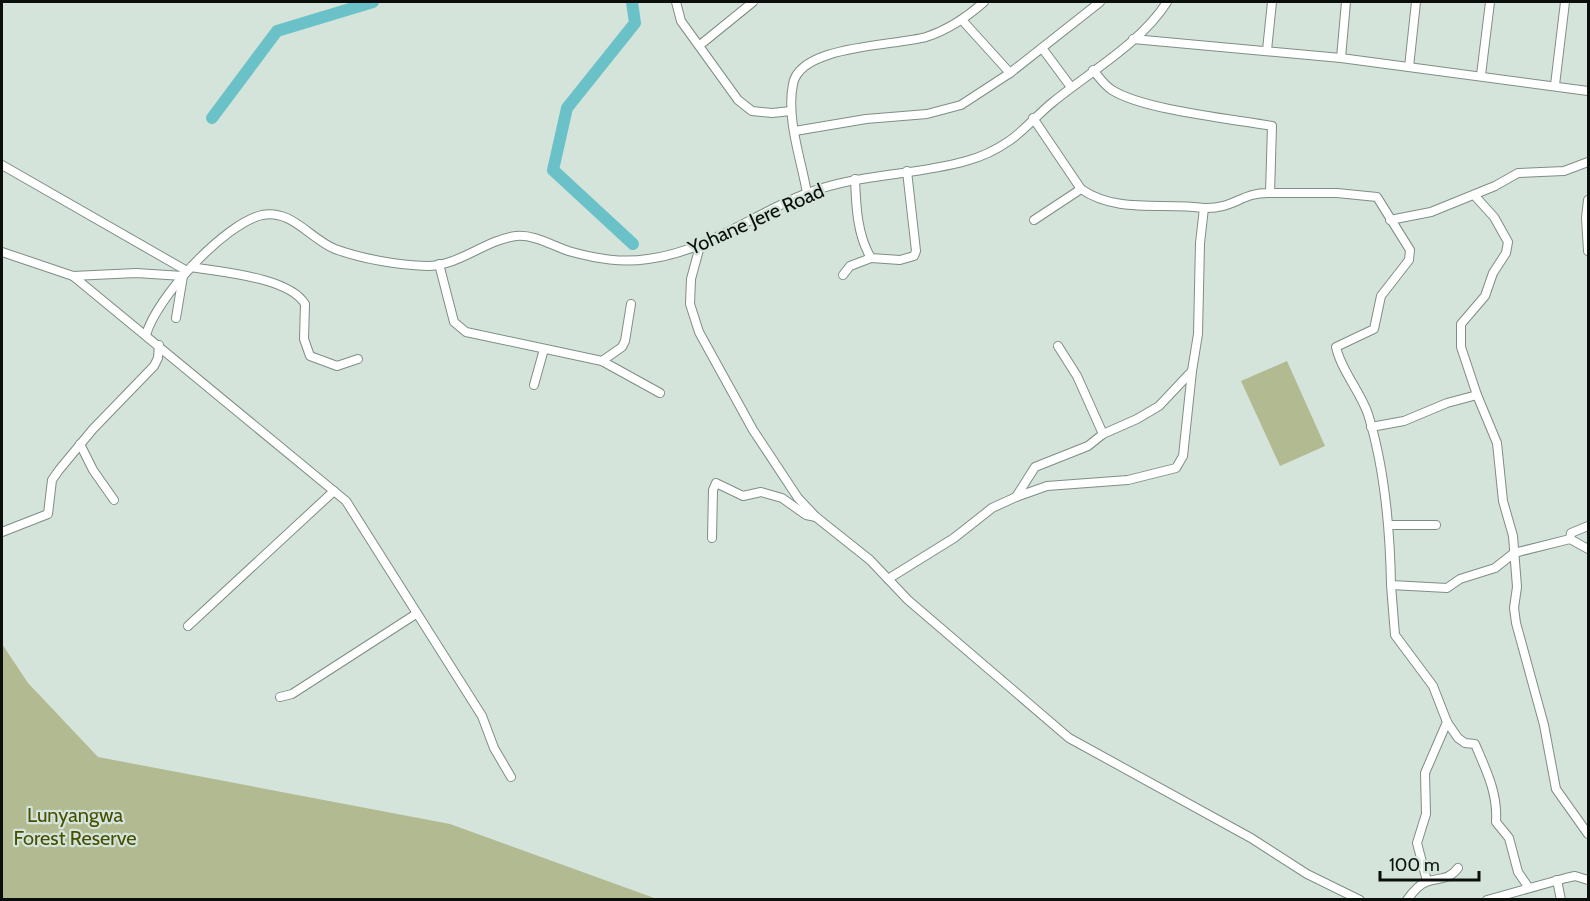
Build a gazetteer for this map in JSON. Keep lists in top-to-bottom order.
{
  "streets": {
    "street": ["Yohane Jere Road"]
  },
  "parks": ["Lunyangwa Forest Reserve"],
  "scale_bar": "100 m"
}
